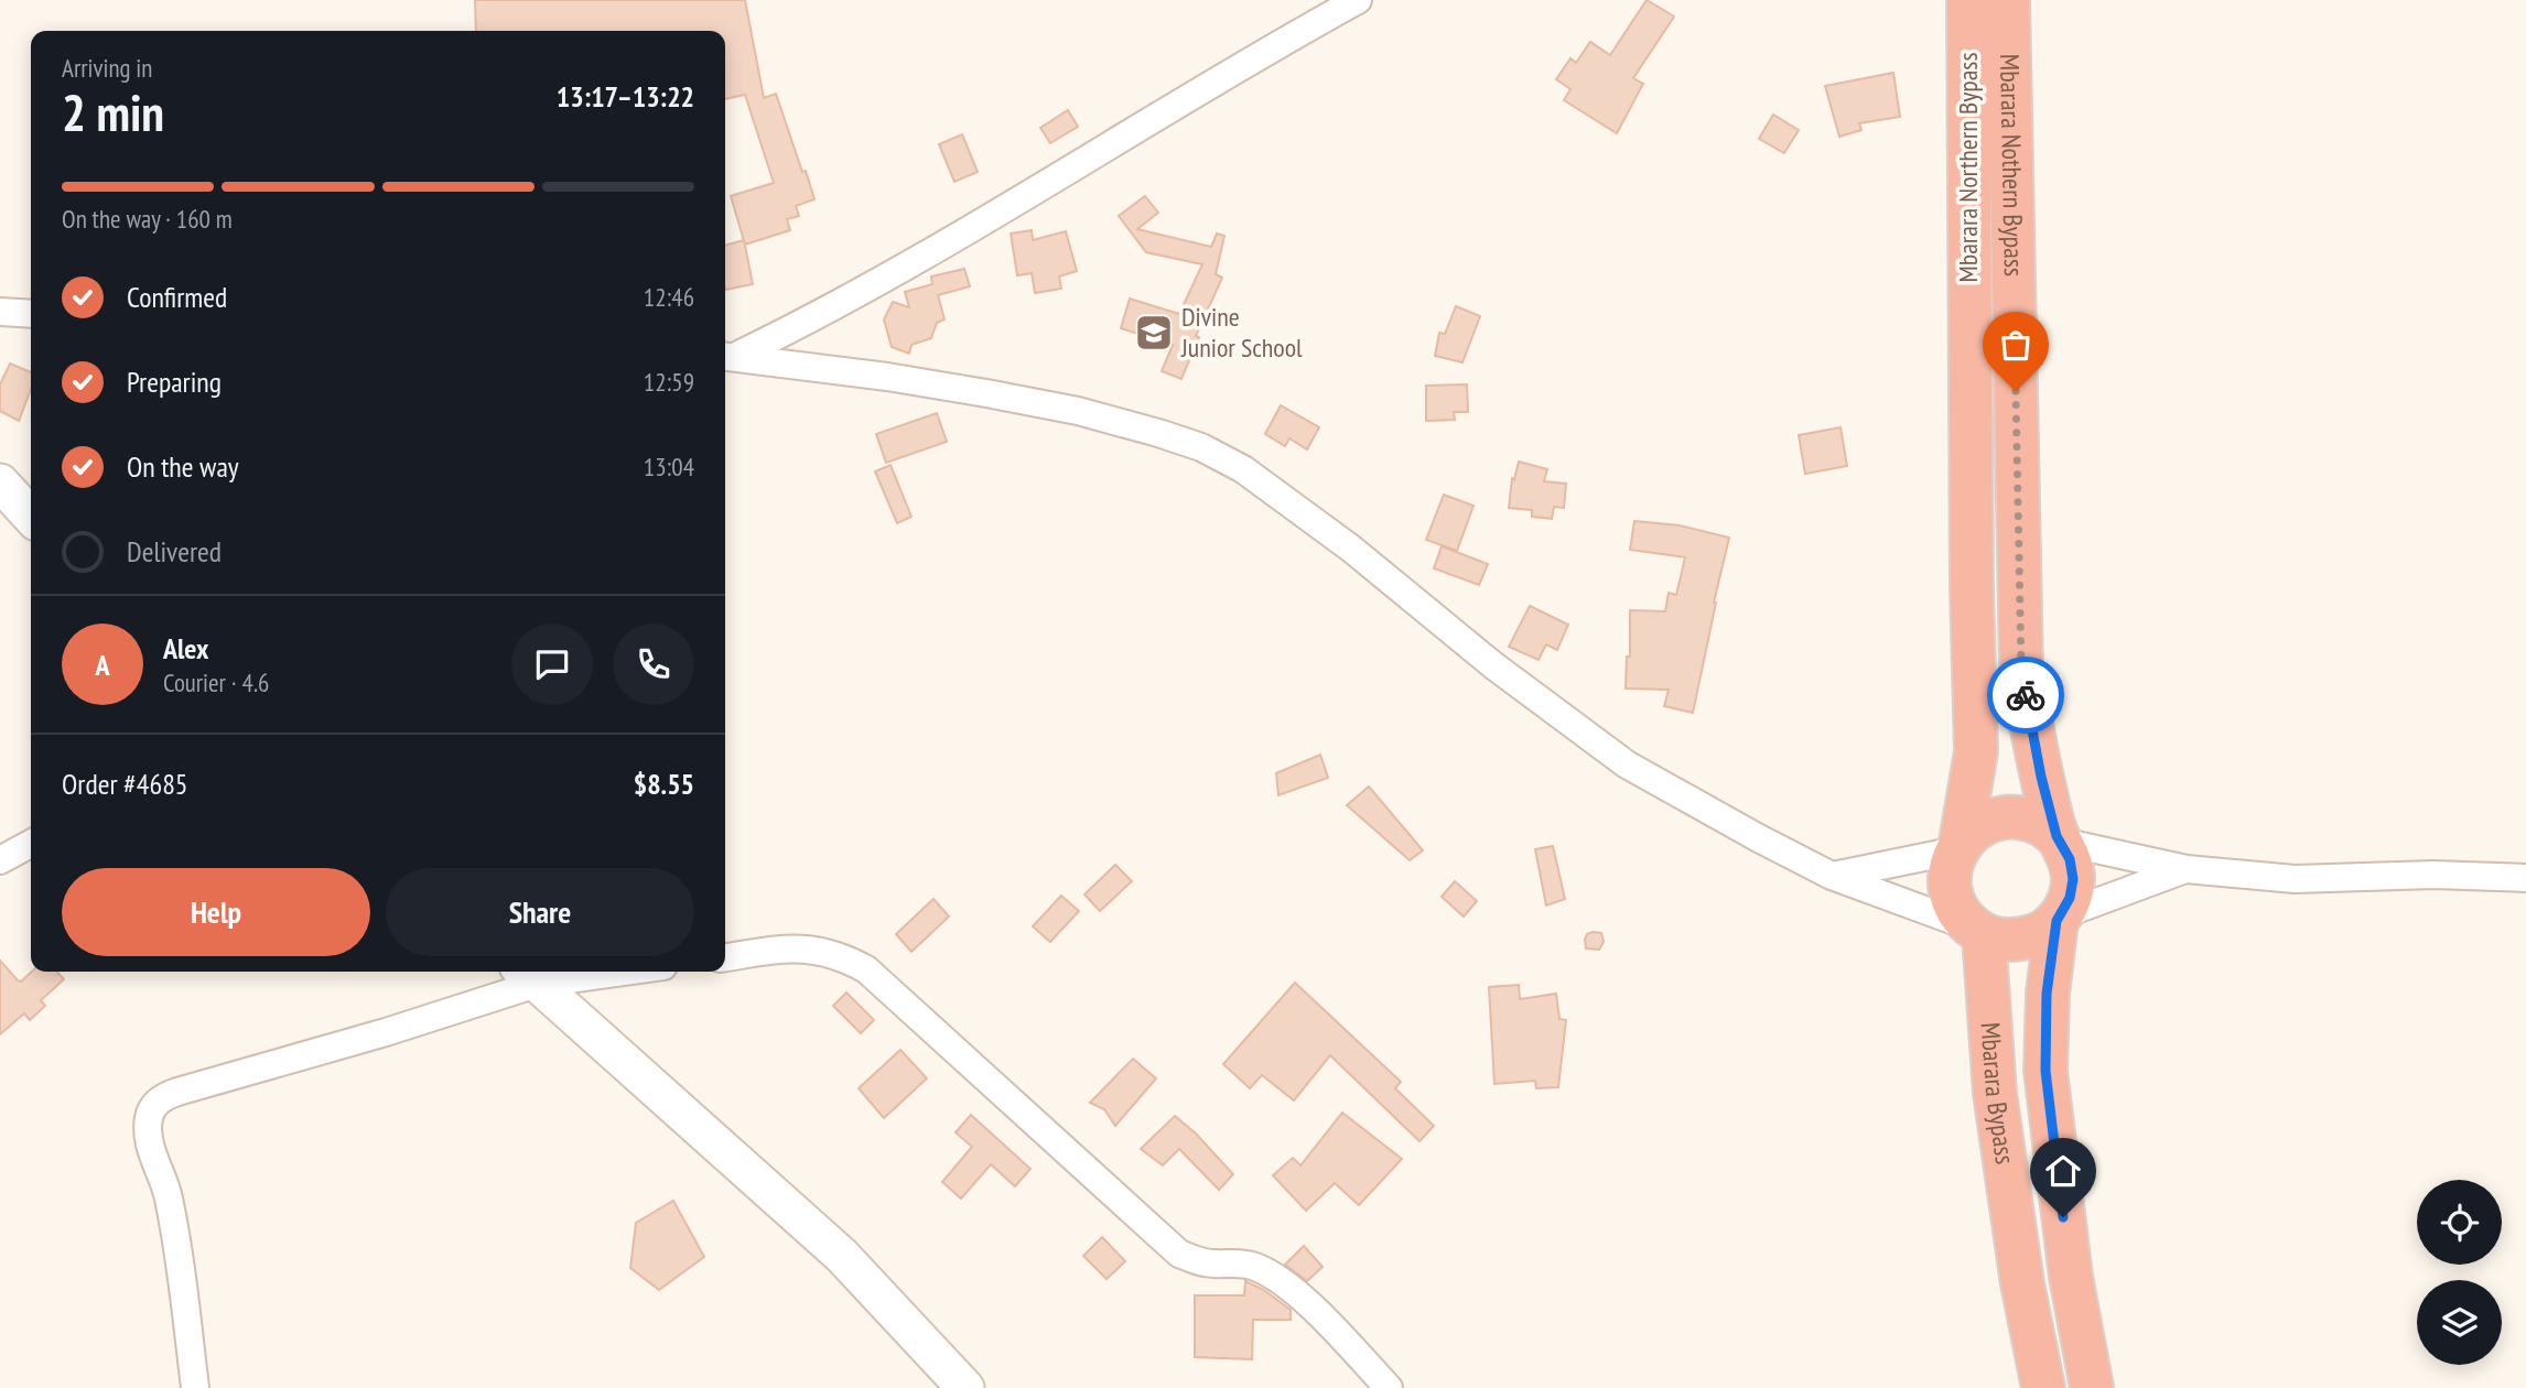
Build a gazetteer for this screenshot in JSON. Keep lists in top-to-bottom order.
{
  "streets": {
    "highway": ["Mbarara Nothern Bypass", "Mbarara Northern Bypass", "Mbarara Bypass"]
  },
  "crossings": [
    ["Mbarara Nothern Bypass", "Mbarara Northern Bypass"],
    ["Mbarara Nothern Bypass", "Mbarara Bypass"],
    ["Mbarara Northern Bypass", "Mbarara Bypass"]
  ],
  "places": {
    "school or university": ["Divine Junior School"]
  },
  "page": {
    "heading": ["2 min", "Arriving in", "13:17–13:22"],
    "panel": [
      "Alex",
      "Courier · 4.6",
      "Order #4685",
      "$8.55"
    ],
    "bar": "On the way · 160 m",
    "list": [
      ["Confirmed", "12:46"],
      ["Preparing", "12:59"],
      ["On the way", "13:04"],
      "Delivered"
    ],
    "round": "A",
    "buttons": ["Help", "Share"]
  }
}
